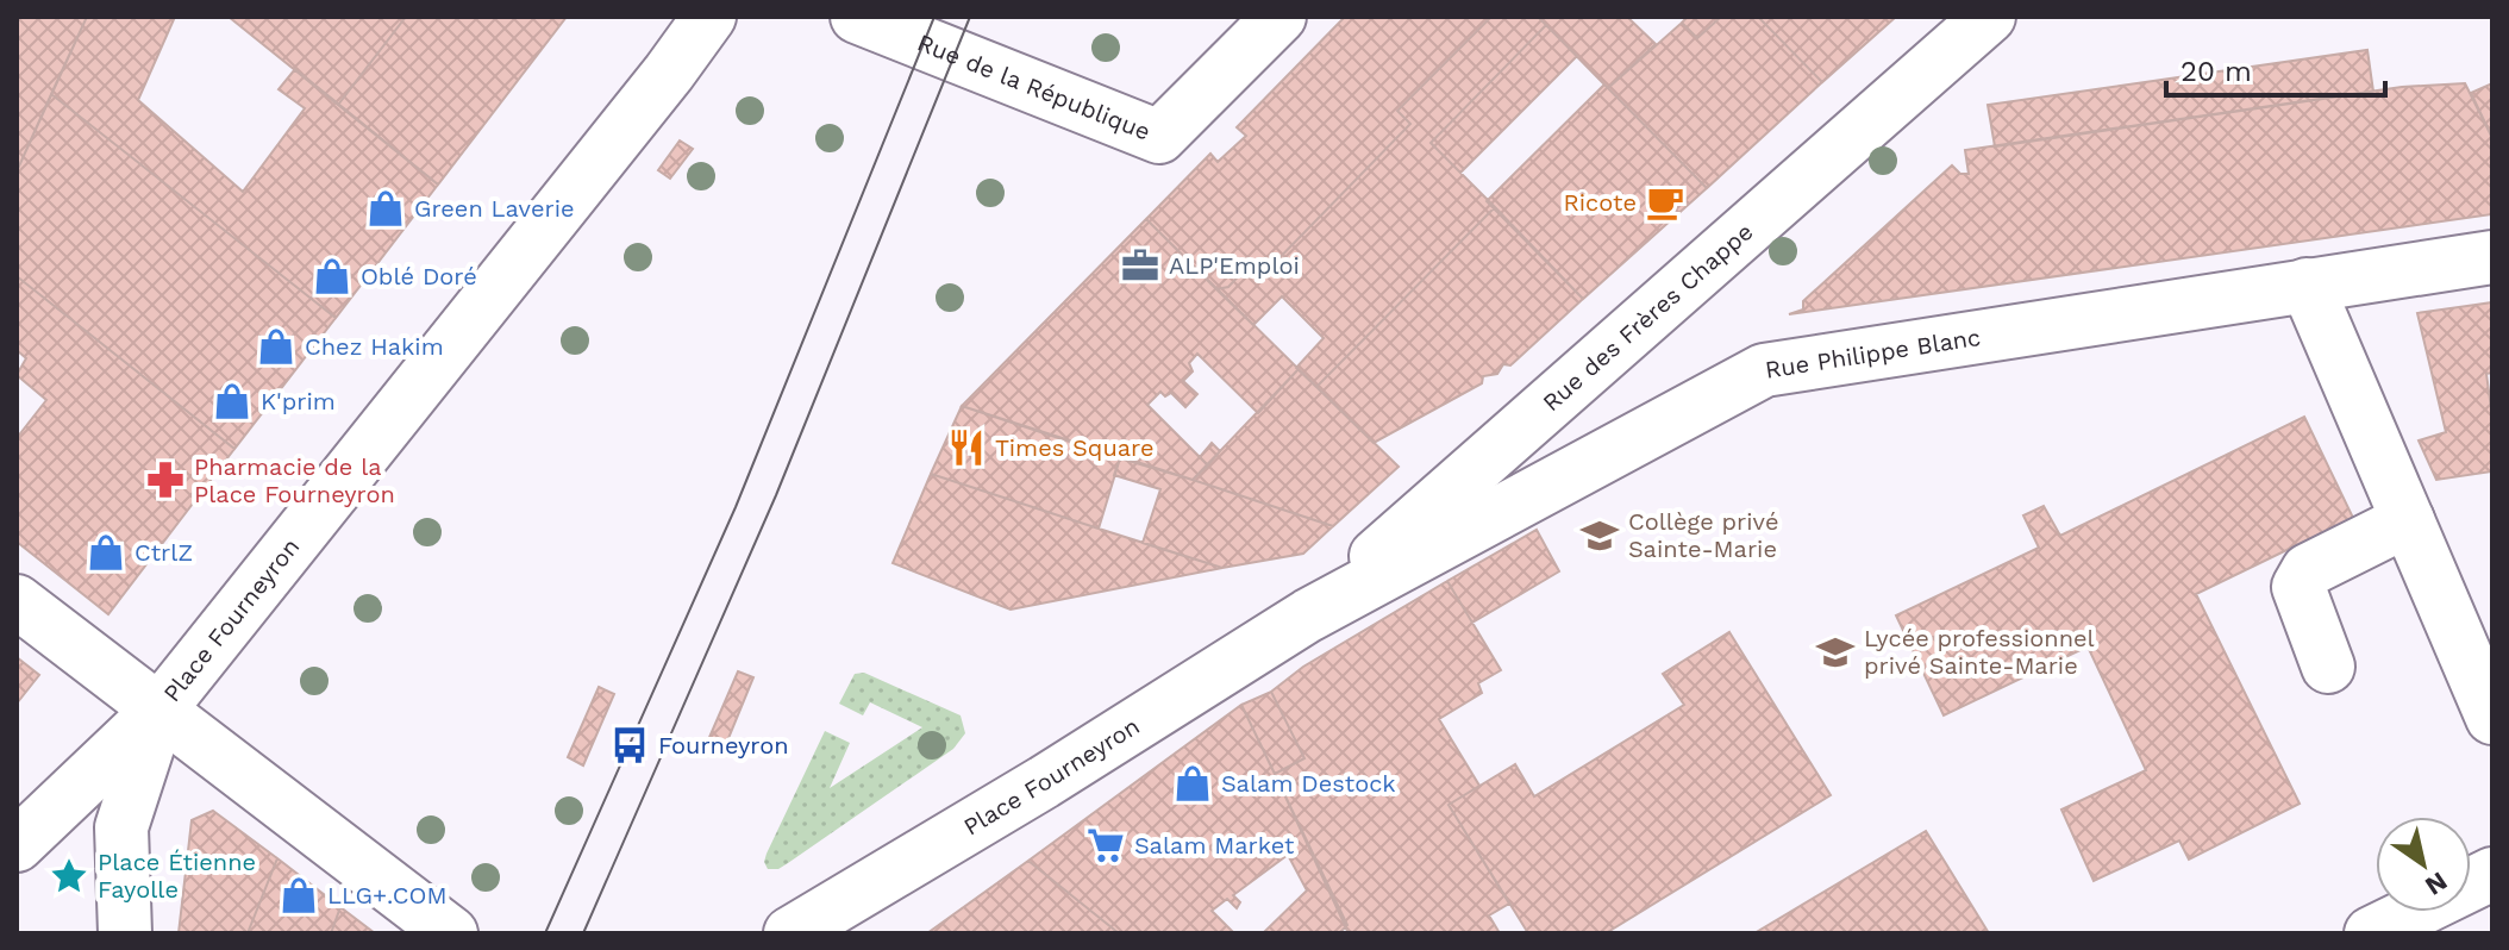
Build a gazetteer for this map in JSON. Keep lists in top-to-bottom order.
{
  "streets": {
    "street": [
      "Rue de la République",
      "Rue des Frères Chappe",
      "Rue Philippe Blanc",
      "Place Fourneyron"
    ]
  },
  "crossings": [
    ["Rue des Frères Chappe", "Rue Philippe Blanc"],
    ["Rue des Frères Chappe", "Place Fourneyron"],
    ["Rue Philippe Blanc", "Place Fourneyron"]
  ],
  "places": {
    "cafe": ["Ricote"],
    "shop": [
      "Green Laverie",
      "Oblé Doré",
      "Chez Hakim",
      "K'prim",
      "CtrlZ",
      "Salam Destock",
      "LLG+.COM"
    ],
    "office": ["ALP'Emploi"],
    "restaurant": ["Times Square"],
    "pharmacy": ["Pharmacie de la Place Fourneyron"],
    "school or university": ["Collège privé Sainte-Marie", "Lycée professionnel privé Sainte-Marie"],
    "bus stop": ["Fourneyron"],
    "supermarket": ["Salam Market"],
    "place": ["Place Étienne Fayolle"]
  },
  "scale_bar": "20 m",
  "north": "bottom right"
}
